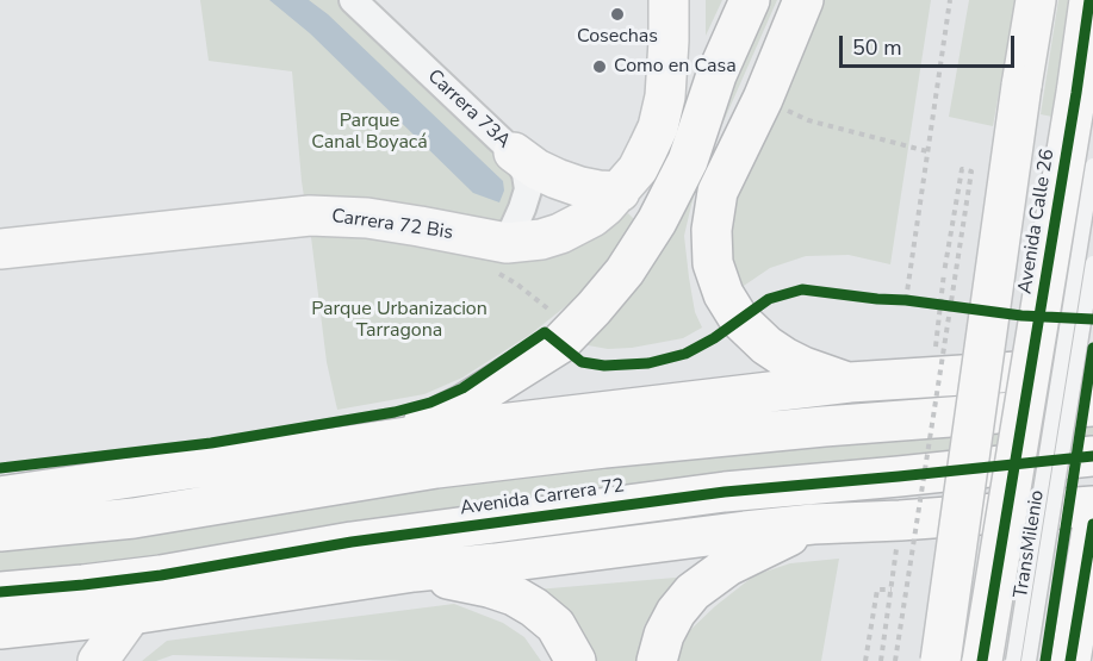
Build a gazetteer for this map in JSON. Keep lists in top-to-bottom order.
{
  "streets": {
    "main road": ["Avenida Calle 26", "Carrera 72 Bis", "Avenida Carrera 72"],
    "street": ["Carrera 73A"],
    "lane": ["TransMilenio"]
  },
  "crossings": [
    ["Carrera 73A", "Carrera 72 Bis"]
  ],
  "parks": ["Parque Canal Boyacá", "Parque Urbanizacion Tarragona"],
  "places": ["Cosechas", "Como en Casa"],
  "scale_bar": "50 m"
}
